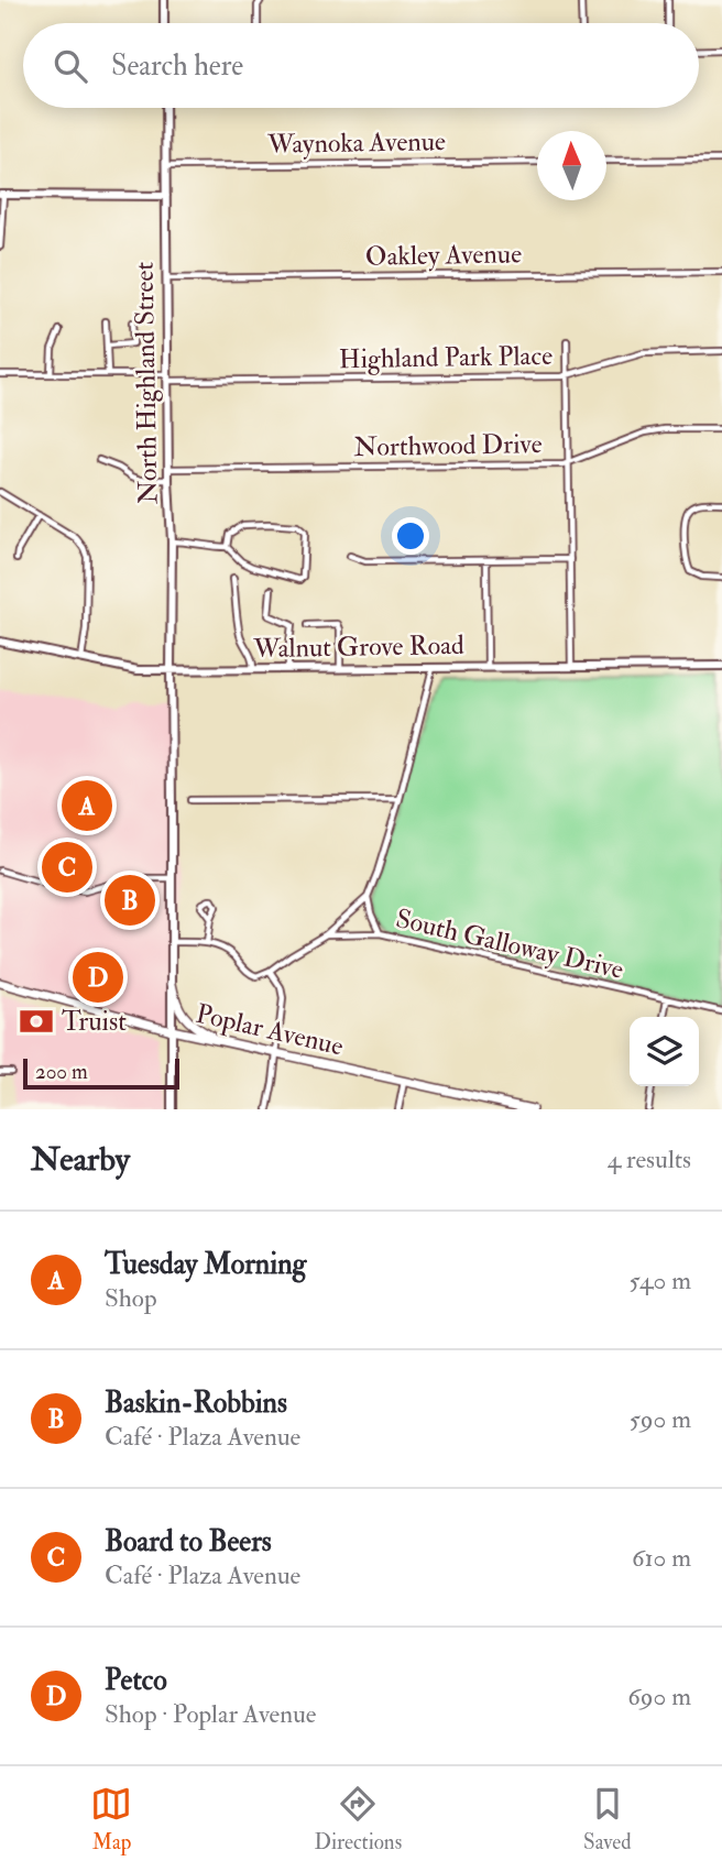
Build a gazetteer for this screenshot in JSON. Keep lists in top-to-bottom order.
{
  "streets": {
    "main road": ["North Highland Street", "Walnut Grove Road", "Poplar Avenue"],
    "street": [
      "Waynoka Avenue",
      "Oakley Avenue",
      "Highland Park Place",
      "Northwood Drive",
      "South Galloway Drive"
    ]
  },
  "crossings": [
    ["Waynoka Avenue", "North Highland Street"],
    ["Oakley Avenue", "North Highland Street"],
    ["Highland Park Place", "North Highland Street"],
    ["North Highland Street", "Northwood Drive"],
    ["North Highland Street", "Walnut Grove Road"],
    ["North Highland Street", "Poplar Avenue"]
  ],
  "places": {
    "bank": ["Truist"]
  },
  "scale_bar": "200 m",
  "north": "top",
  "page": {
    "search": "Search here",
    "pins": [
      "A",
      "C",
      "B",
      "D"
    ],
    "scale": "200 m",
    "heading": ["Nearby", "4 results"],
    "list": [
      {
        "mark": "A",
        "name": "Tuesday Morning",
        "note": "Shop",
        "value": "540 m"
      },
      {
        "mark": "B",
        "name": "Baskin-Robbins",
        "note": "Café · Plaza Avenue",
        "value": "590 m"
      },
      {
        "mark": "C",
        "name": "Board to Beers",
        "note": "Café · Plaza Avenue",
        "value": "610 m"
      },
      {
        "mark": "D",
        "name": "Petco",
        "note": "Shop · Poplar Avenue",
        "value": "690 m"
      }
    ],
    "nav": ["Map", "Directions", "Saved"]
  }
}
